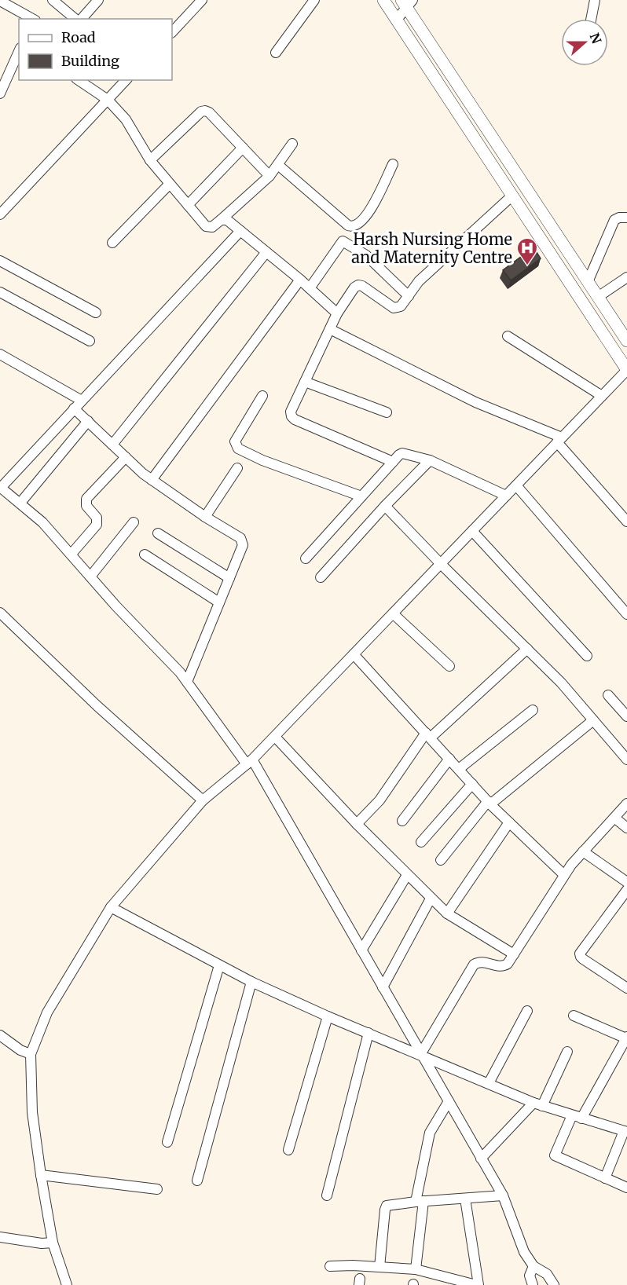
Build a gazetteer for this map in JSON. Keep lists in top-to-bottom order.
{
  "places": {
    "hospital": ["Harsh Nursing Home and Maternity Centre"]
  },
  "legend": ["Road", "Building"],
  "north": "right"
}
